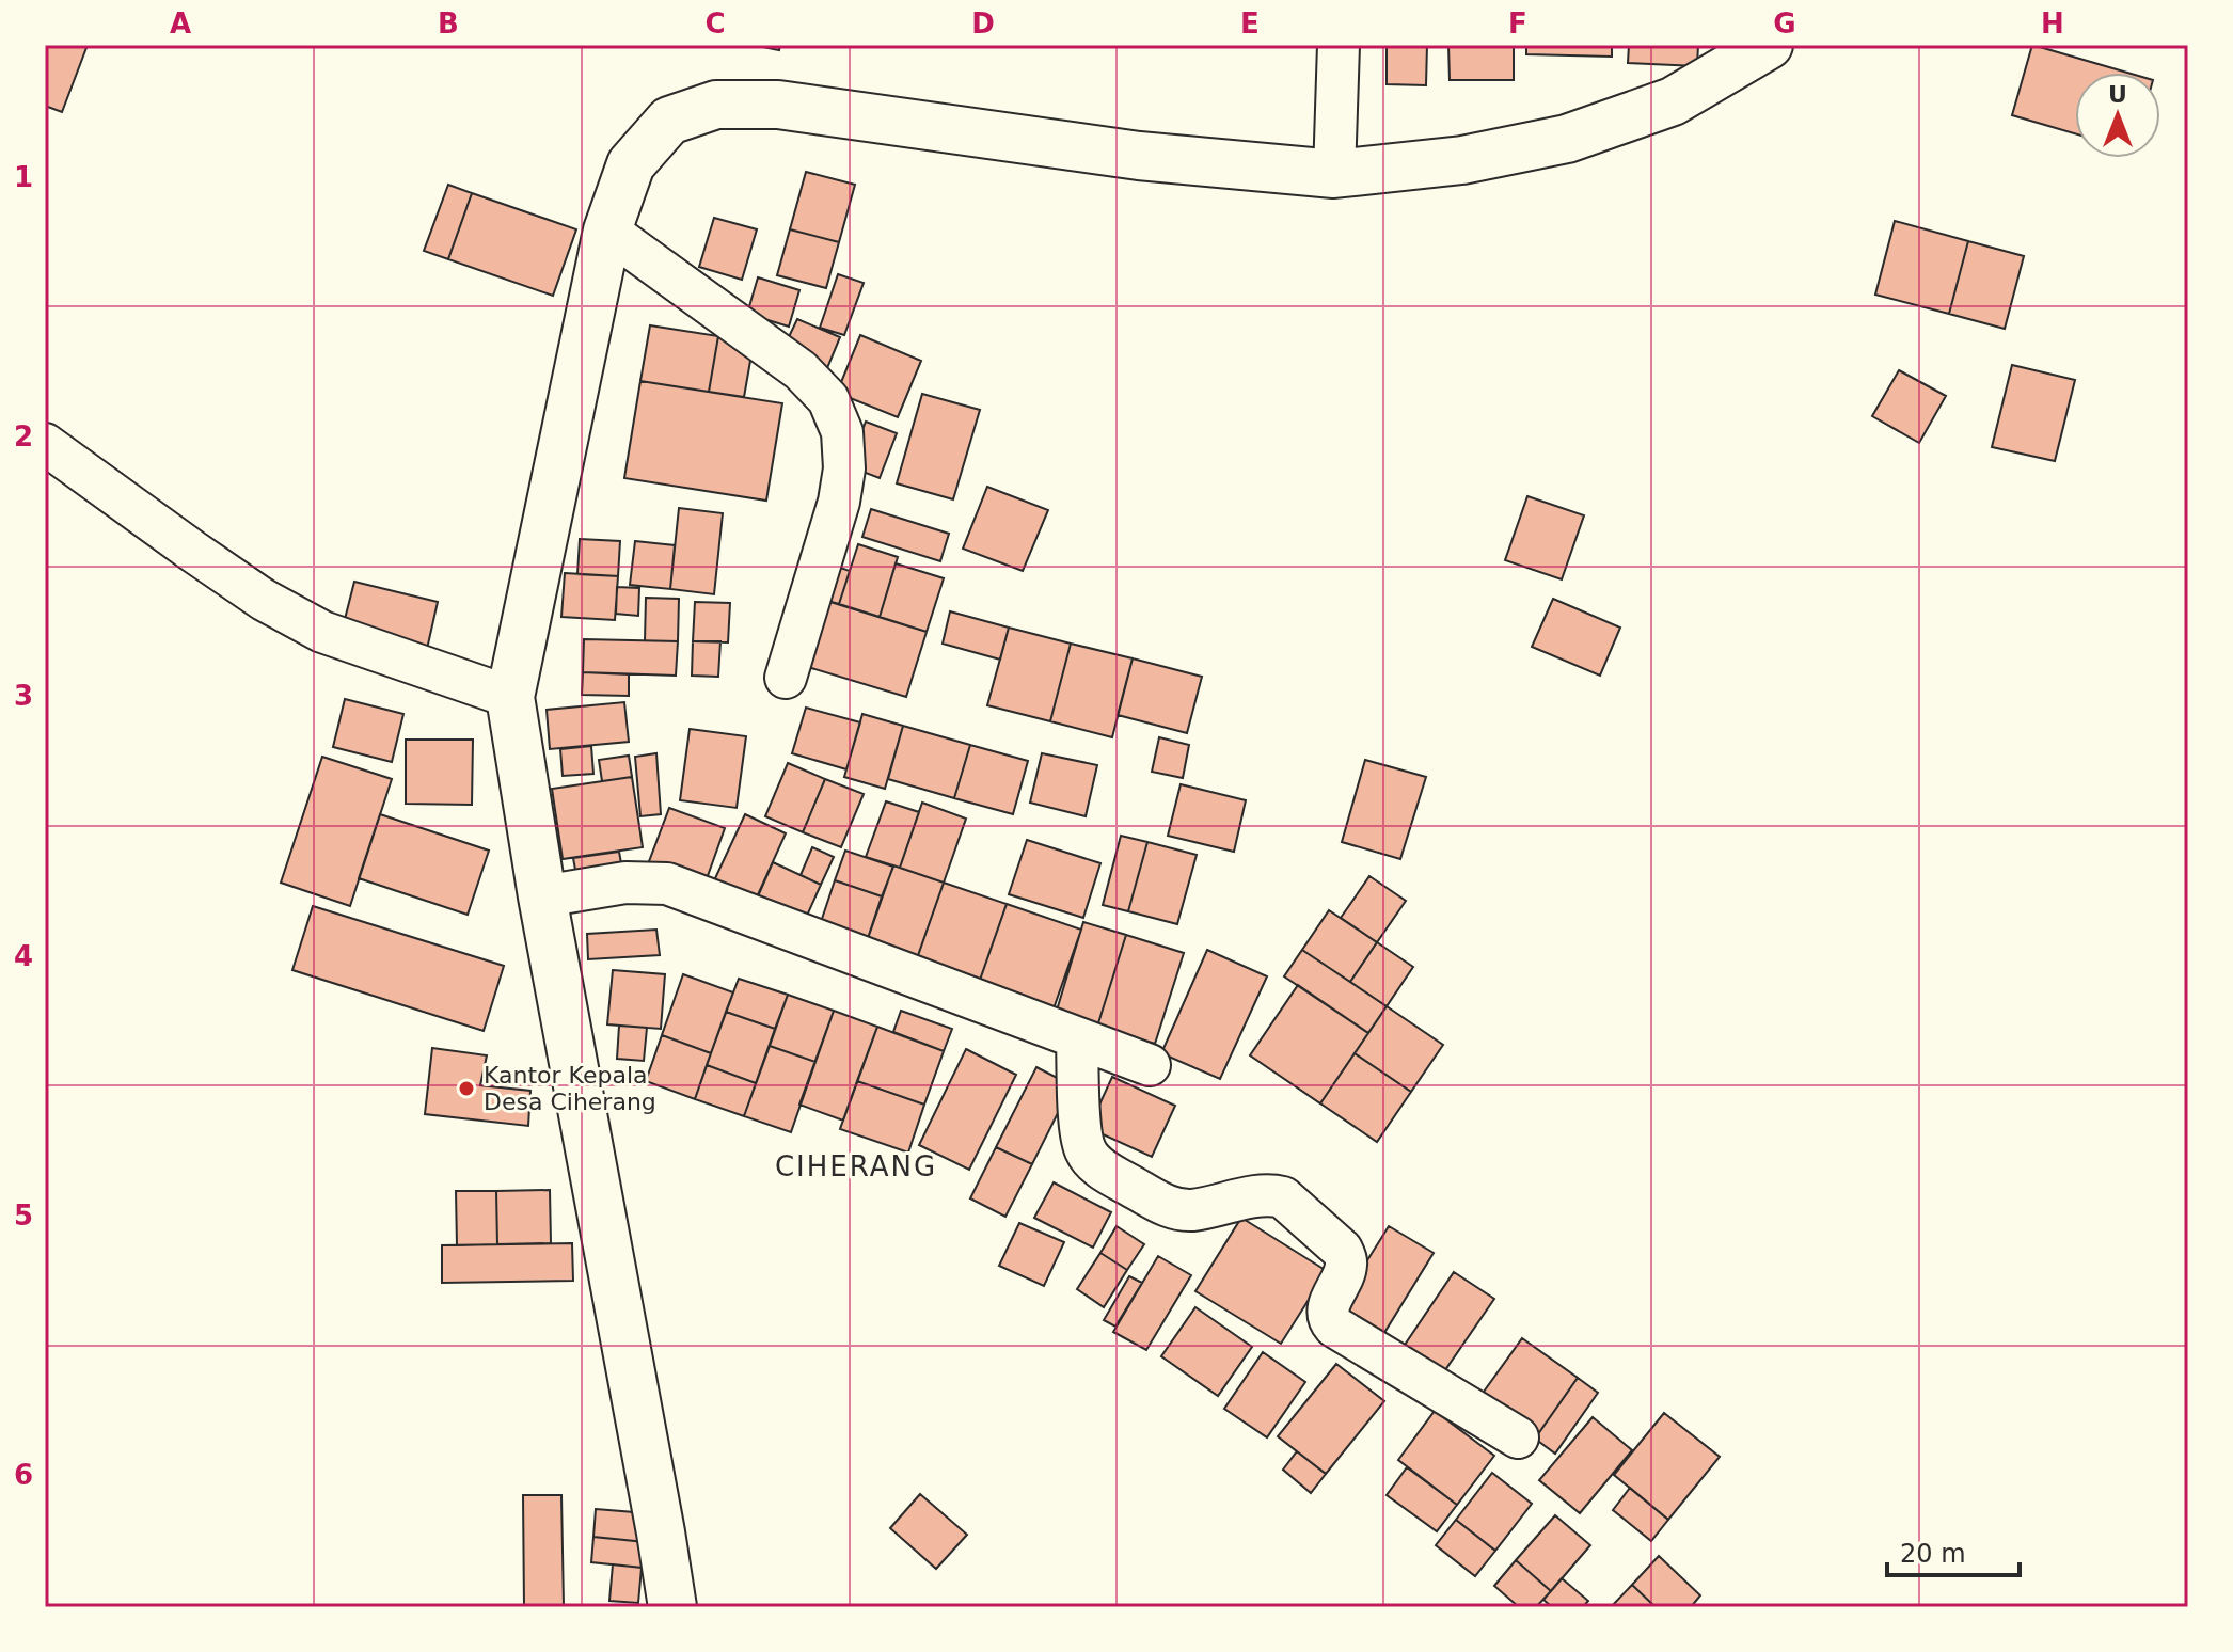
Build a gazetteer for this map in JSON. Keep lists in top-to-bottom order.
{
  "districts": ["CIHERANG"],
  "places": ["Kantor Kepala Desa Ciherang"],
  "scale_bar": "20 m",
  "north": "top",
  "grid": {
    "columns": [
      "A",
      "B",
      "C",
      "D",
      "E",
      "F",
      "G",
      "H"
    ],
    "rows": [
      "1",
      "2",
      "3",
      "4",
      "5",
      "6"
    ]
  }
}
